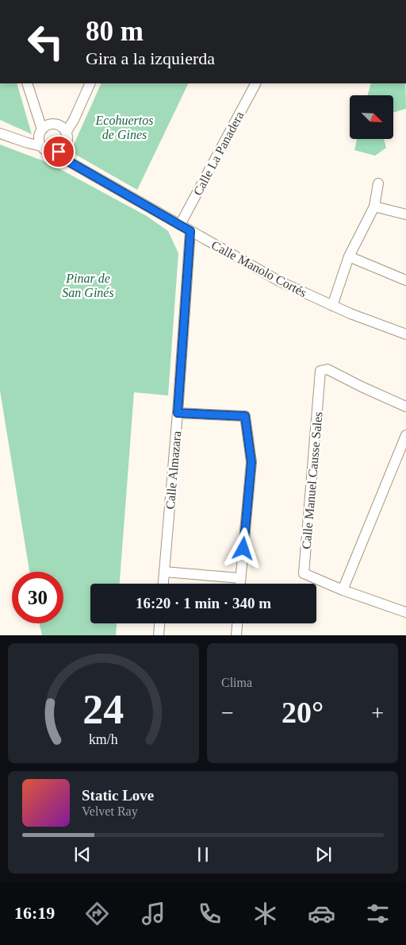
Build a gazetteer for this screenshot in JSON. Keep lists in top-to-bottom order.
{
  "streets": {
    "street": [
      "Calle La Panadera",
      "Calle Manolo Cortés",
      "Calle Almazara",
      "Calle Manuel Causse Sales"
    ]
  },
  "crossings": [
    ["Calle La Panadera", "Calle Manolo Cortés"],
    ["Calle Manolo Cortés", "Calle Almazara"]
  ],
  "parks": ["Ecohuertos de Gines", "Pinar de San Ginés"],
  "north": "bottom right",
  "page": {
    "turn": ["80 m", "Gira a la izquierda"],
    "limit": "30",
    "trip": "16:20 · 1 min · 340 m",
    "tile": "Clima",
    "heat": ["−", "20°", "+"],
    "song": ["Static Love", "Velvet Ray"],
    "tabs": "16:19",
    "gauge": ["24", "km/h"]
  }
}
